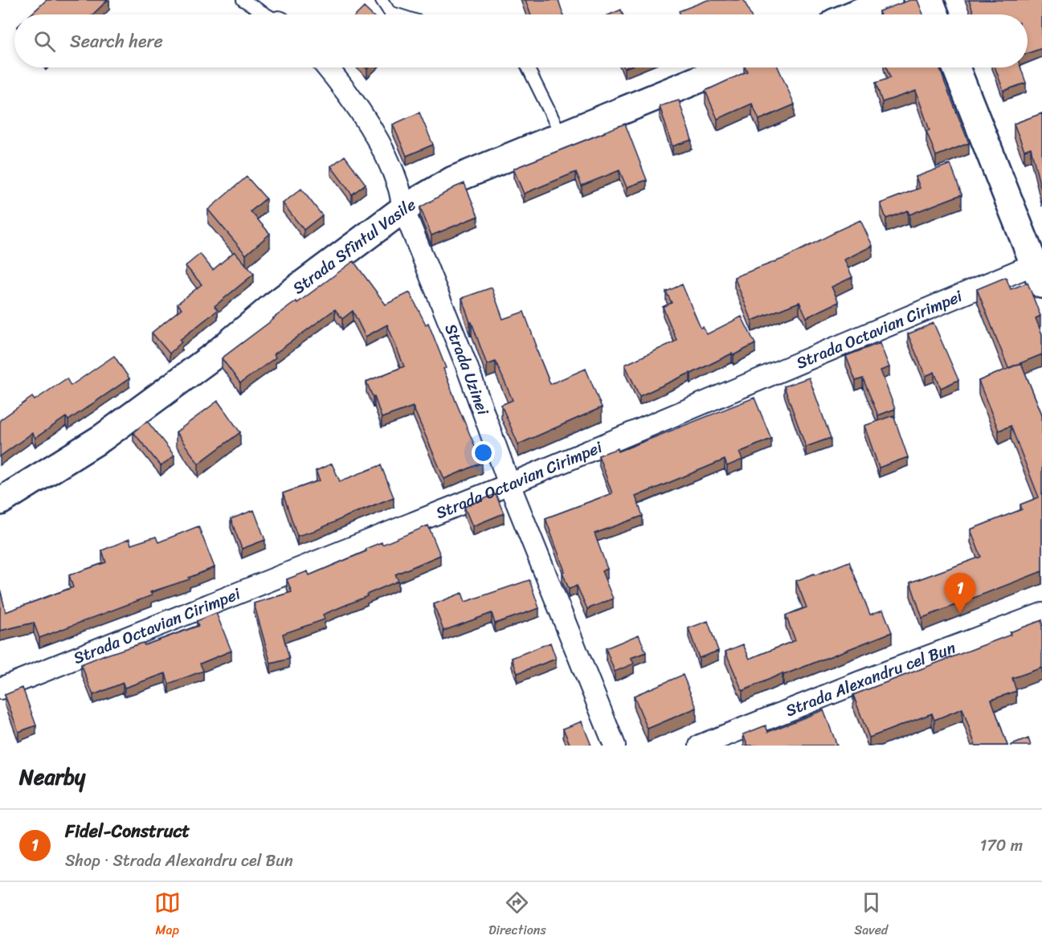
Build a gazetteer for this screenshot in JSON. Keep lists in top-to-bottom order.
{
  "streets": {
    "street": [
      "Strada Sfîntul Vasile",
      "Strada Octavian Cirimpei",
      "Strada Uzinei",
      "Strada Alexandru cel Bun"
    ]
  },
  "crossings": [
    ["Strada Sfîntul Vasile", "Strada Uzinei"],
    ["Strada Octavian Cirimpei", "Strada Uzinei"]
  ],
  "page": {
    "search": "Search here",
    "pins": "1",
    "heading": "Nearby",
    "list": [
      {
        "mark": "1",
        "name": "Fidel-Construct",
        "note": "Shop · Strada Alexandru cel Bun",
        "value": "170 m"
      }
    ],
    "nav": ["Map", "Directions", "Saved"]
  }
}
